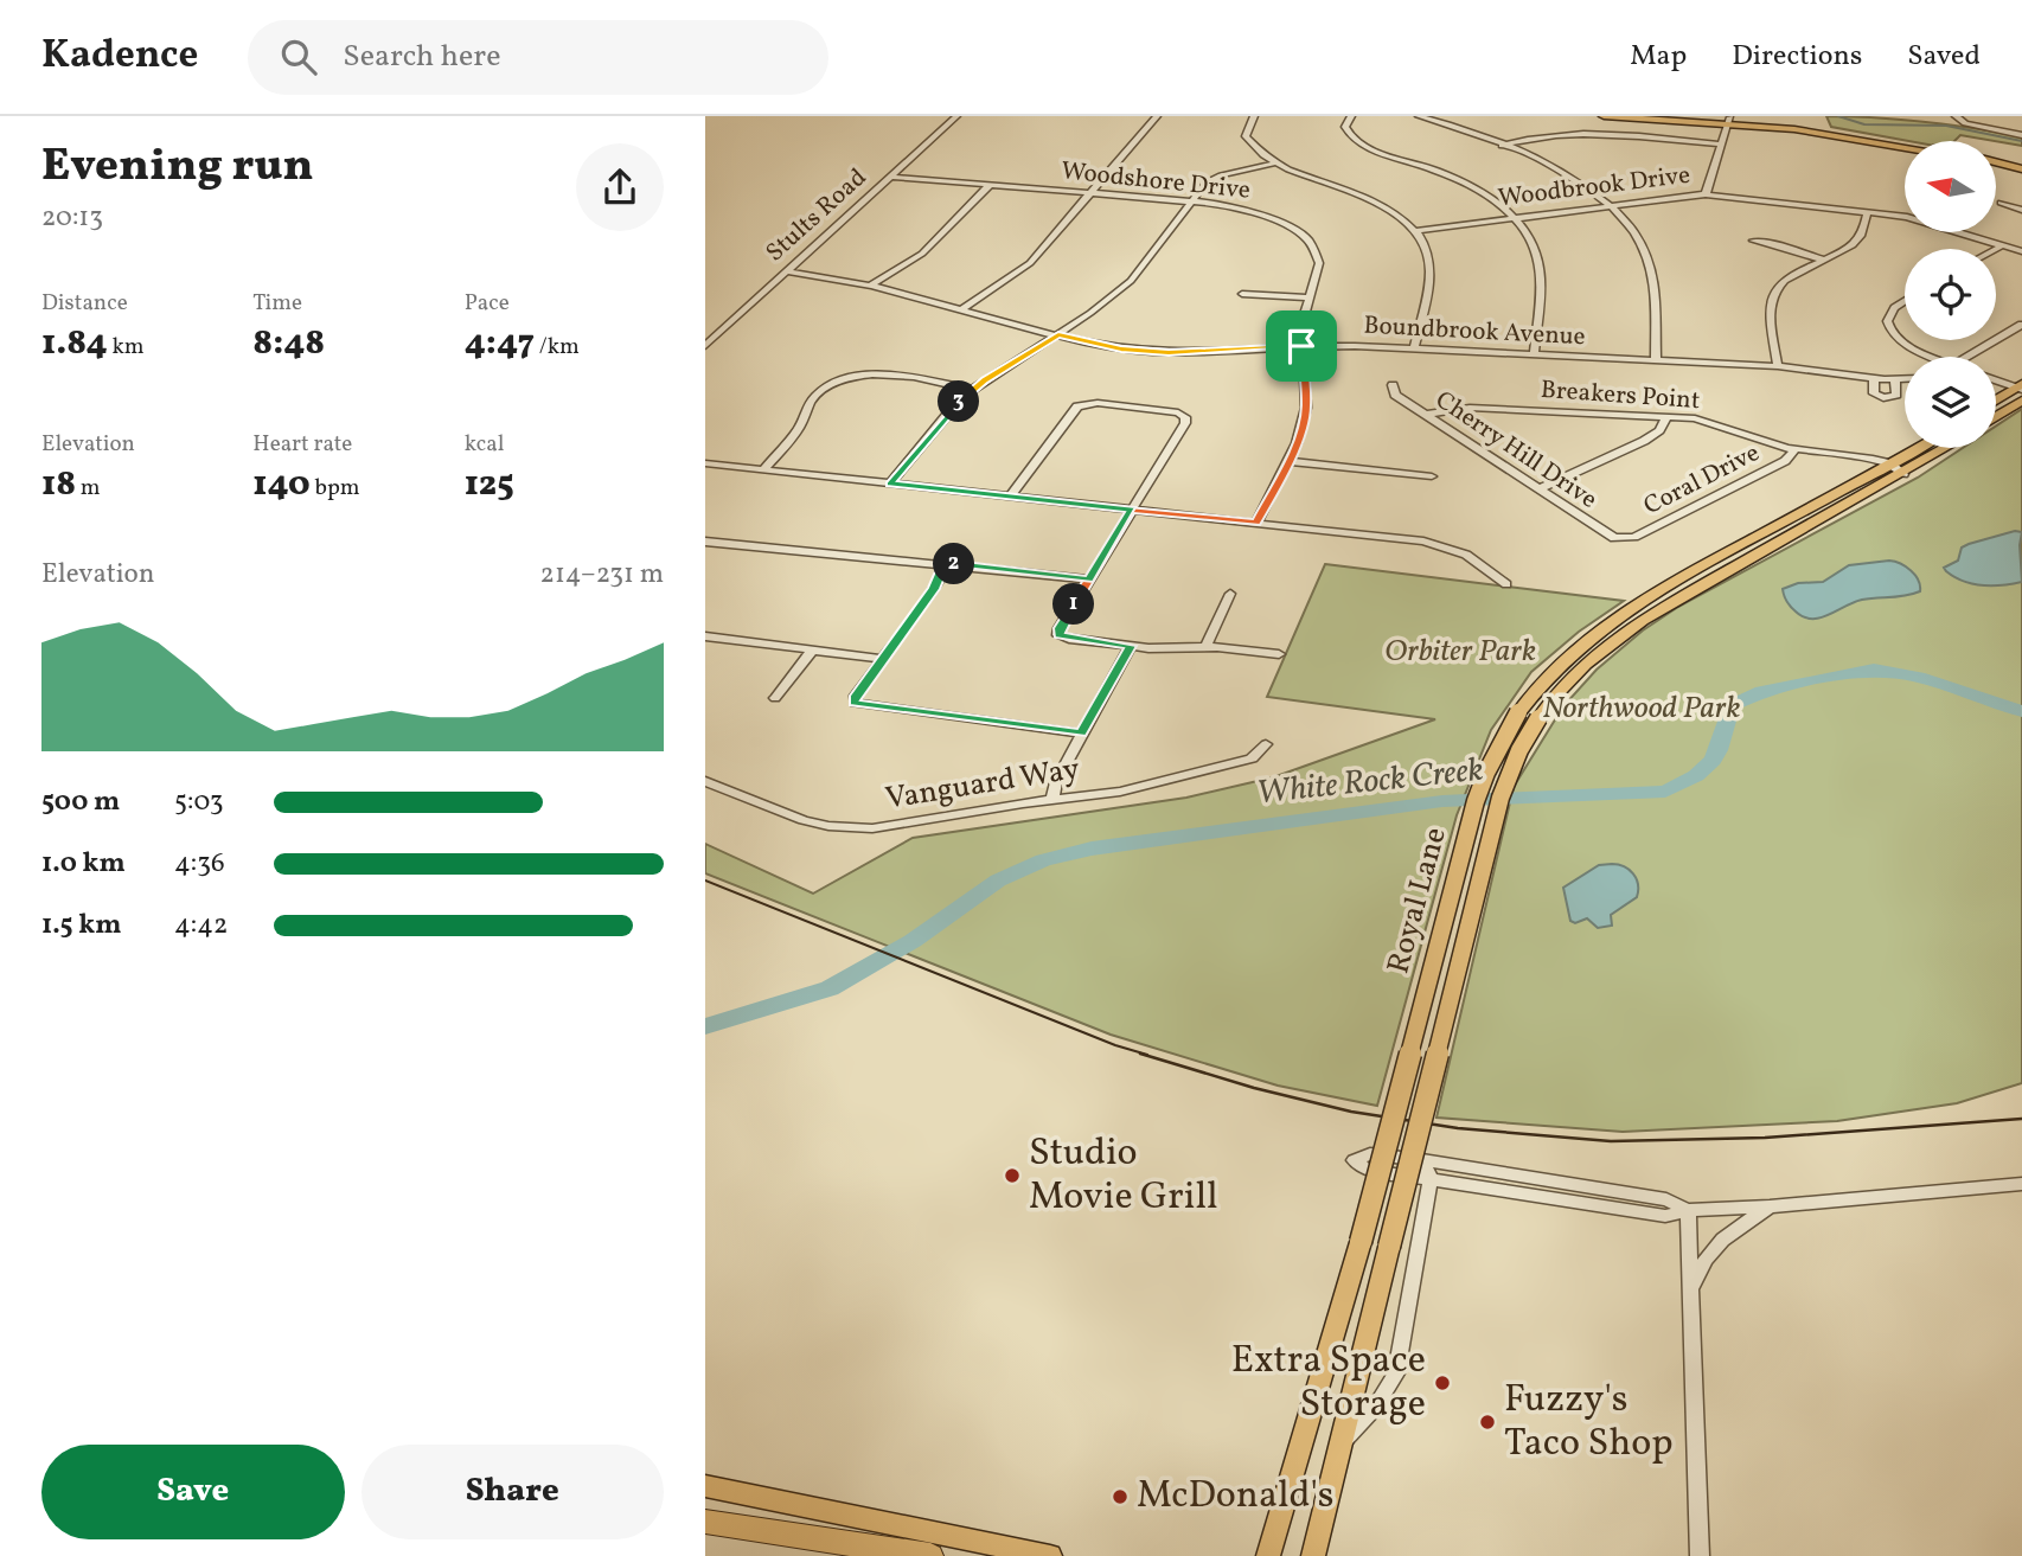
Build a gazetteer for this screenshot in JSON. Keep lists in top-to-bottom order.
{
  "streets": {
    "main road": ["Royal Lane"],
    "street": [
      "Woodshore Drive",
      "Woodbrook Drive",
      "Stults Road",
      "Boundbrook Avenue",
      "Breakers Point",
      "Cherry Hill Drive",
      "Coral Drive",
      "Vanguard Way"
    ]
  },
  "crossings": [
    ["Woodshore Drive", "Stults Road"],
    ["Woodshore Drive", "Boundbrook Avenue"],
    ["Stults Road", "Boundbrook Avenue"],
    ["Breakers Point", "Cherry Hill Drive"],
    ["Breakers Point", "Coral Drive"],
    ["Breakers Point", "Royal Lane"],
    ["Cherry Hill Drive", "Coral Drive"]
  ],
  "water": ["White Rock Creek"],
  "parks": ["Orbiter Park", "Northwood Park"],
  "places": [
    "Studio Movie Grill",
    "Extra Space Storage",
    "Fuzzy's Taco Shop",
    "McDonald's"
  ],
  "north": "left",
  "page": {
    "header": "Kadence",
    "search": "Search here",
    "nav": ["Map", "Directions", "Saved"],
    "heading": ["Evening run", "20:13"],
    "stats": [
      ["Distance", "1.84 km"],
      ["Time", "8:48"],
      ["Pace", "4:47 /km"],
      ["Elevation", "18 m"],
      ["Heart rate", "140 bpm"],
      ["kcal", "125"]
    ],
    "pins": ["3", "2", "1"],
    "chart": ["Elevation", "214–231 m"],
    "list": [
      {
        "name": "500 m",
        "note": "5:03"
      },
      {
        "name": "1.0 km",
        "note": "4:36"
      },
      {
        "name": "1.5 km",
        "note": "4:42"
      }
    ],
    "buttons": ["Save", "Share"]
  }
}
